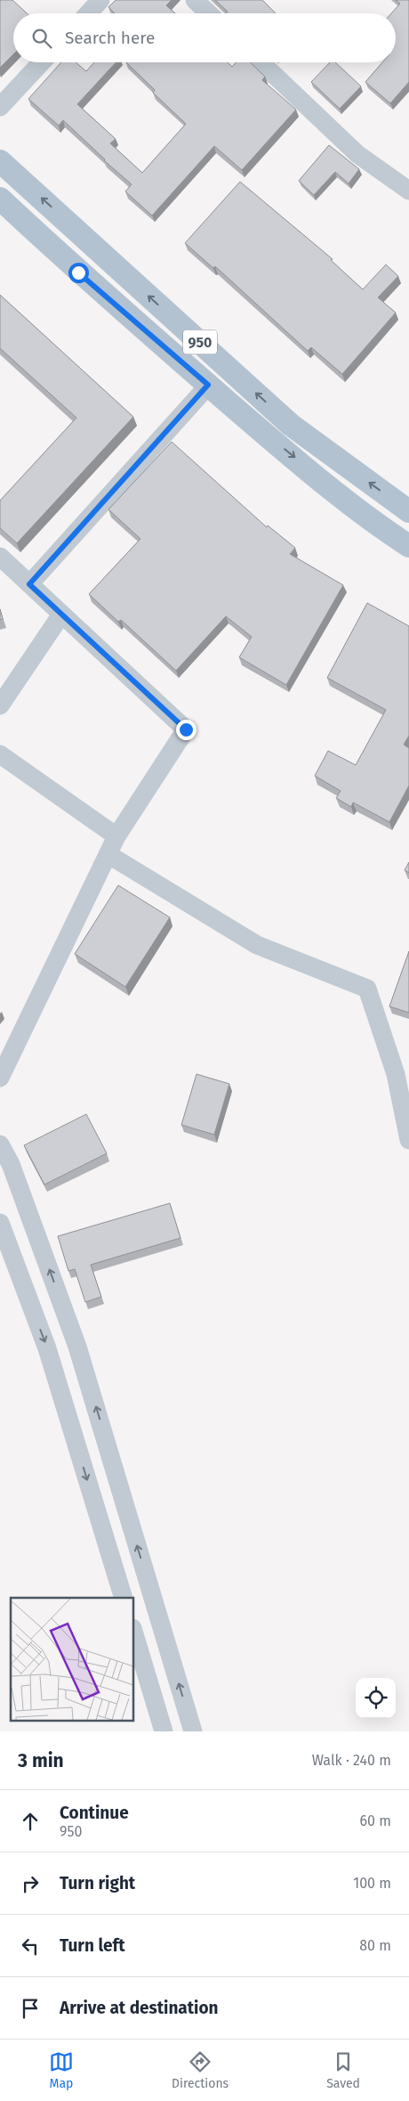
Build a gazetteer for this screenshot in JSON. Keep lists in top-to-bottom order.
{
  "streets": {
    "main road": ["950"]
  },
  "page": {
    "search": "Search here",
    "heading": ["3 min", "Walk · 240 m"],
    "list": [
      ["Continue", "950", "60 m"],
      ["Turn right", "100 m"],
      ["Turn left", "80 m"],
      "Arrive at destination"
    ],
    "nav": ["Map", "Directions", "Saved"]
  }
}
